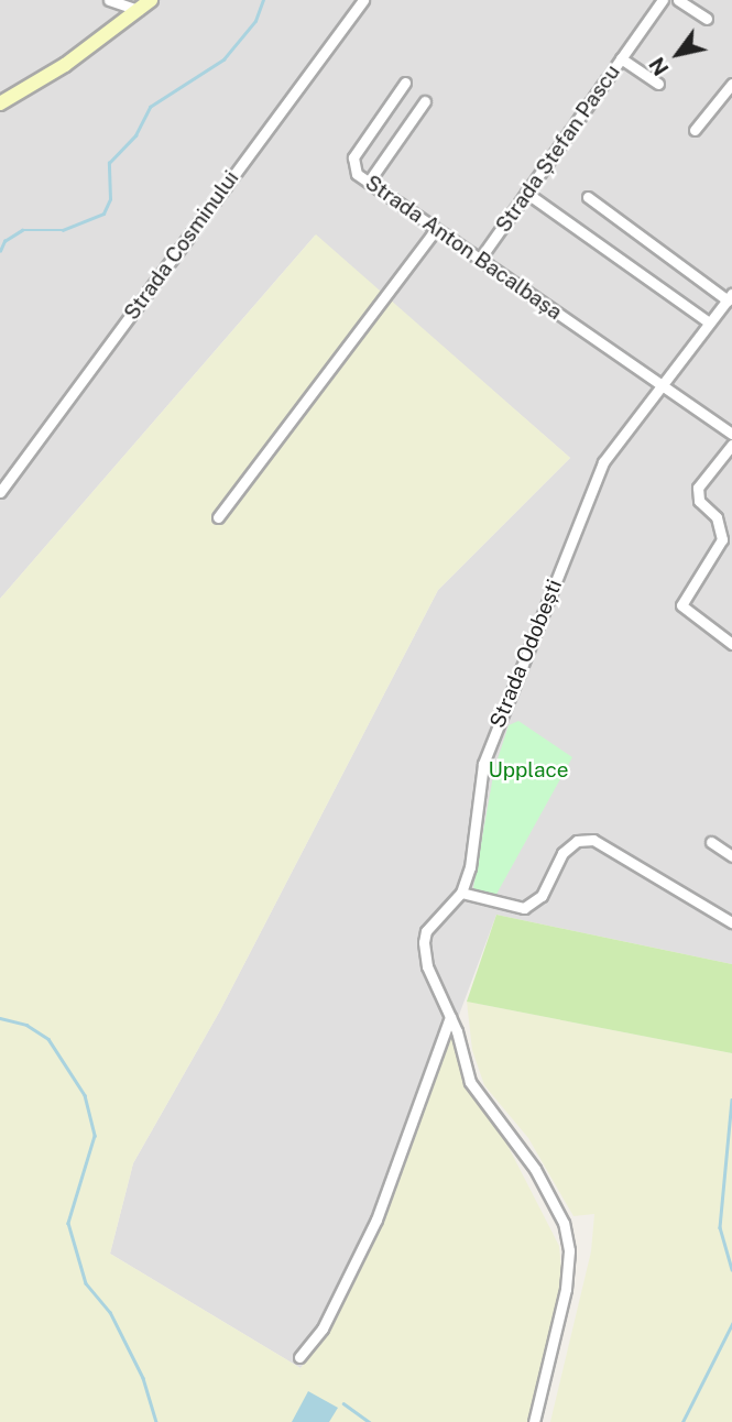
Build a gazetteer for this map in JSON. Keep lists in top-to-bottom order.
{
  "streets": {
    "street": [
      "Strada Ștefan Pascu",
      "Strada Cosminului",
      "Strada Anton Bacalbașa",
      "Strada Odobești"
    ]
  },
  "crossings": [
    ["Strada Ștefan Pascu", "Strada Anton Bacalbașa"],
    ["Strada Anton Bacalbașa", "Strada Odobești"]
  ],
  "parks": ["Upplace"],
  "north": "bottom left"
}
